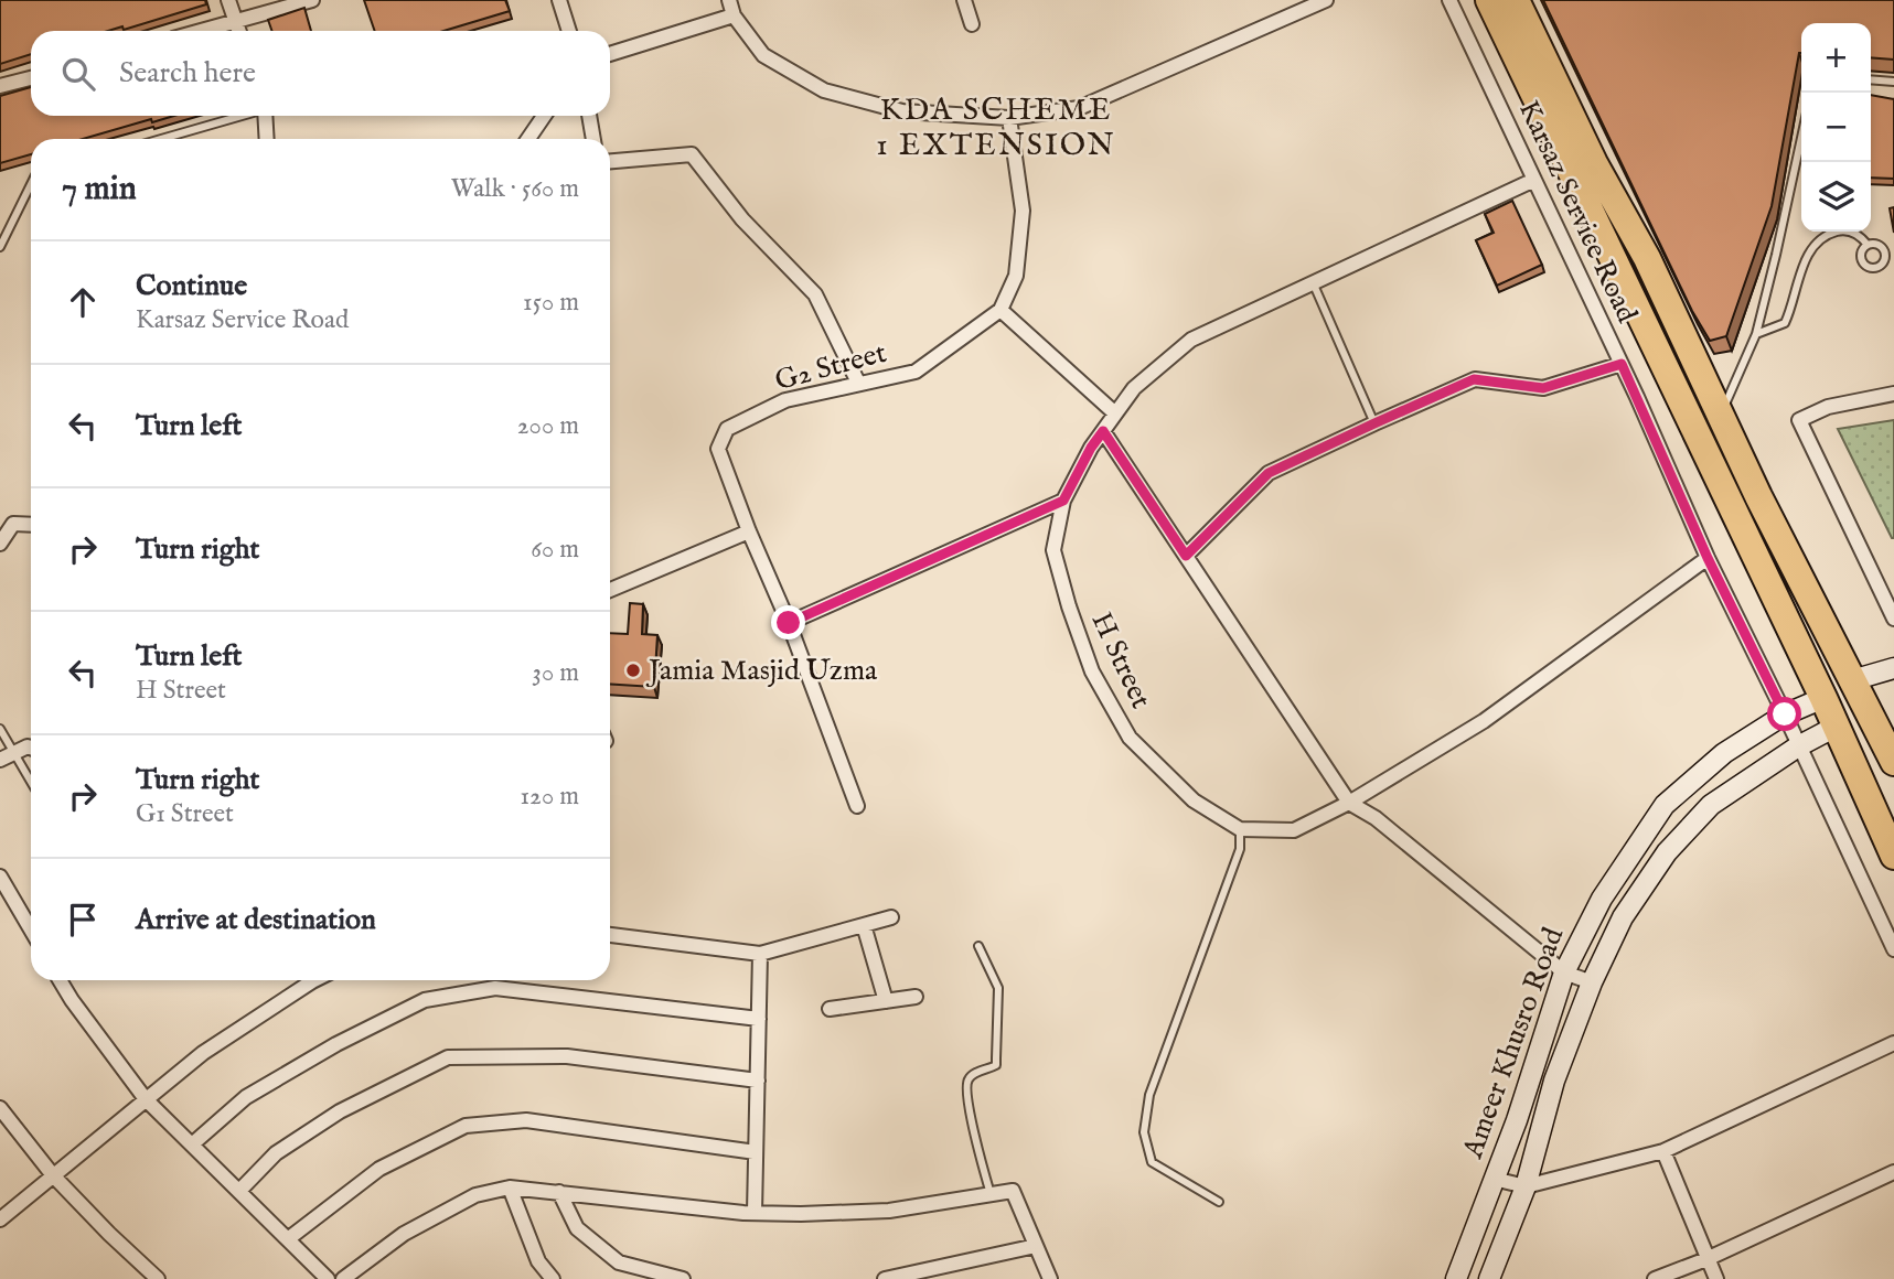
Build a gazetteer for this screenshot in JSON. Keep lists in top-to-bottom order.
{
  "streets": {
    "main road": ["Ameer Khusro Road"],
    "street": ["Karsaz Service Road", "G2 Street", "H Street"]
  },
  "crossings": [
    ["Karsaz Service Road", "H Street"],
    ["Karsaz Service Road", "Ameer Khusro Road"]
  ],
  "districts": ["KDA SCHEME 1 EXTENSION"],
  "places": ["Jamia Masjid Uzma"],
  "page": {
    "map_buttons": ["+", "−"],
    "search": "Search here",
    "heading": ["7 min", "Walk · 560 m"],
    "list": [
      ["Continue", "Karsaz Service Road", "150 m"],
      ["Turn left", "200 m"],
      ["Turn right", "60 m"],
      ["Turn left", "H Street", "30 m"],
      ["Turn right", "G1 Street", "120 m"],
      "Arrive at destination"
    ]
  }
}
